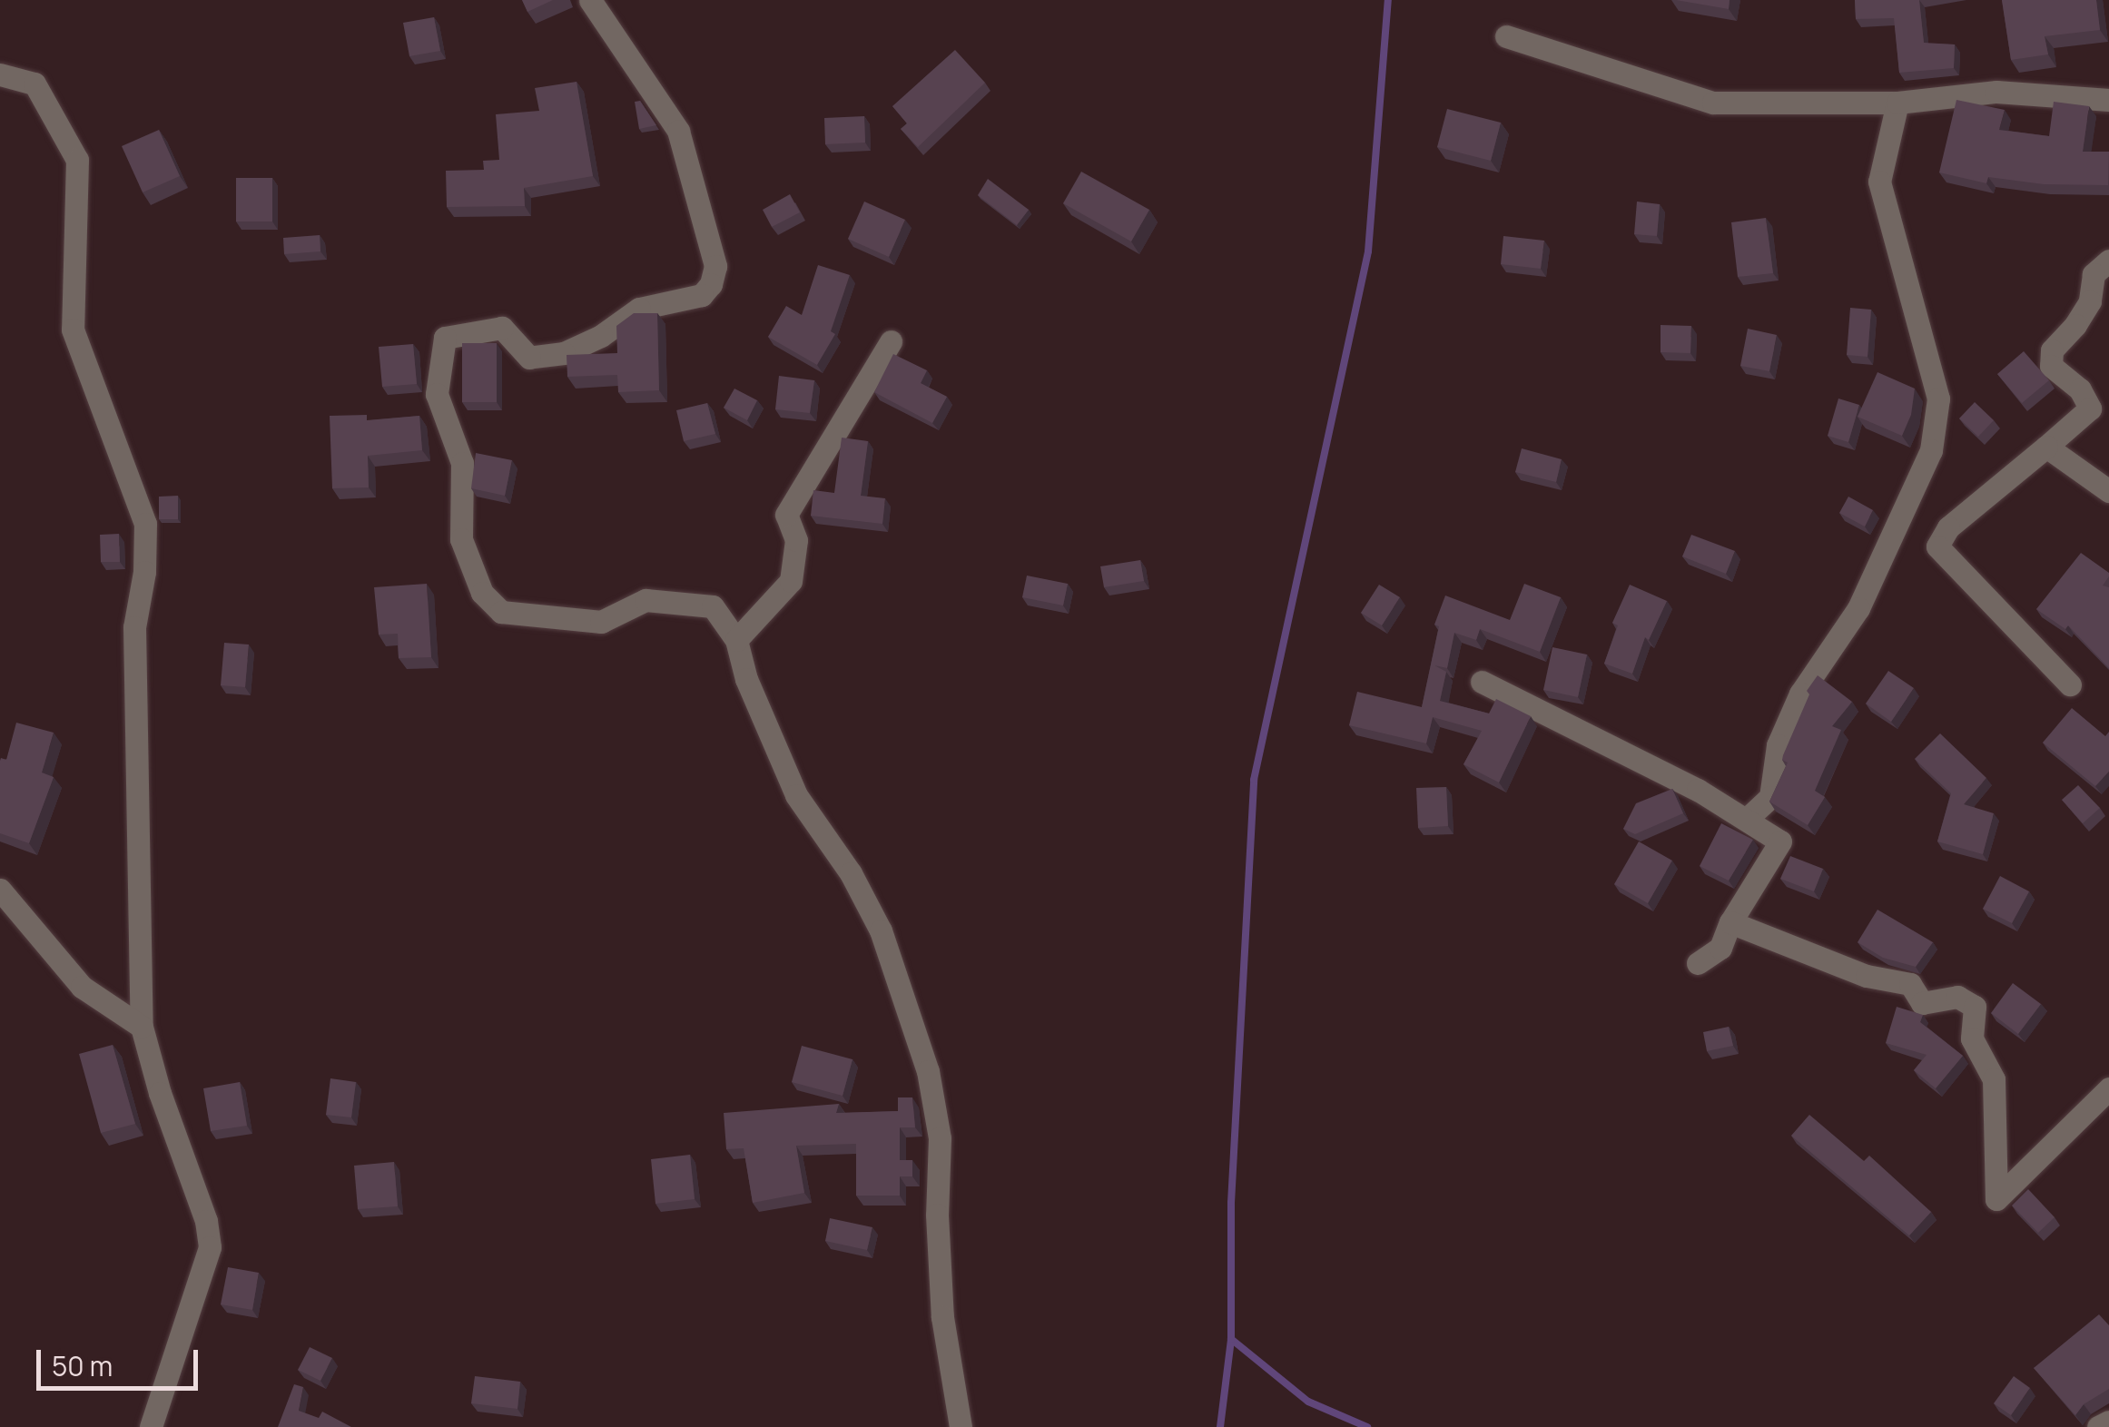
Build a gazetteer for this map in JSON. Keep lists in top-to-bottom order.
{
  "scale_bar": "50 m"
}
